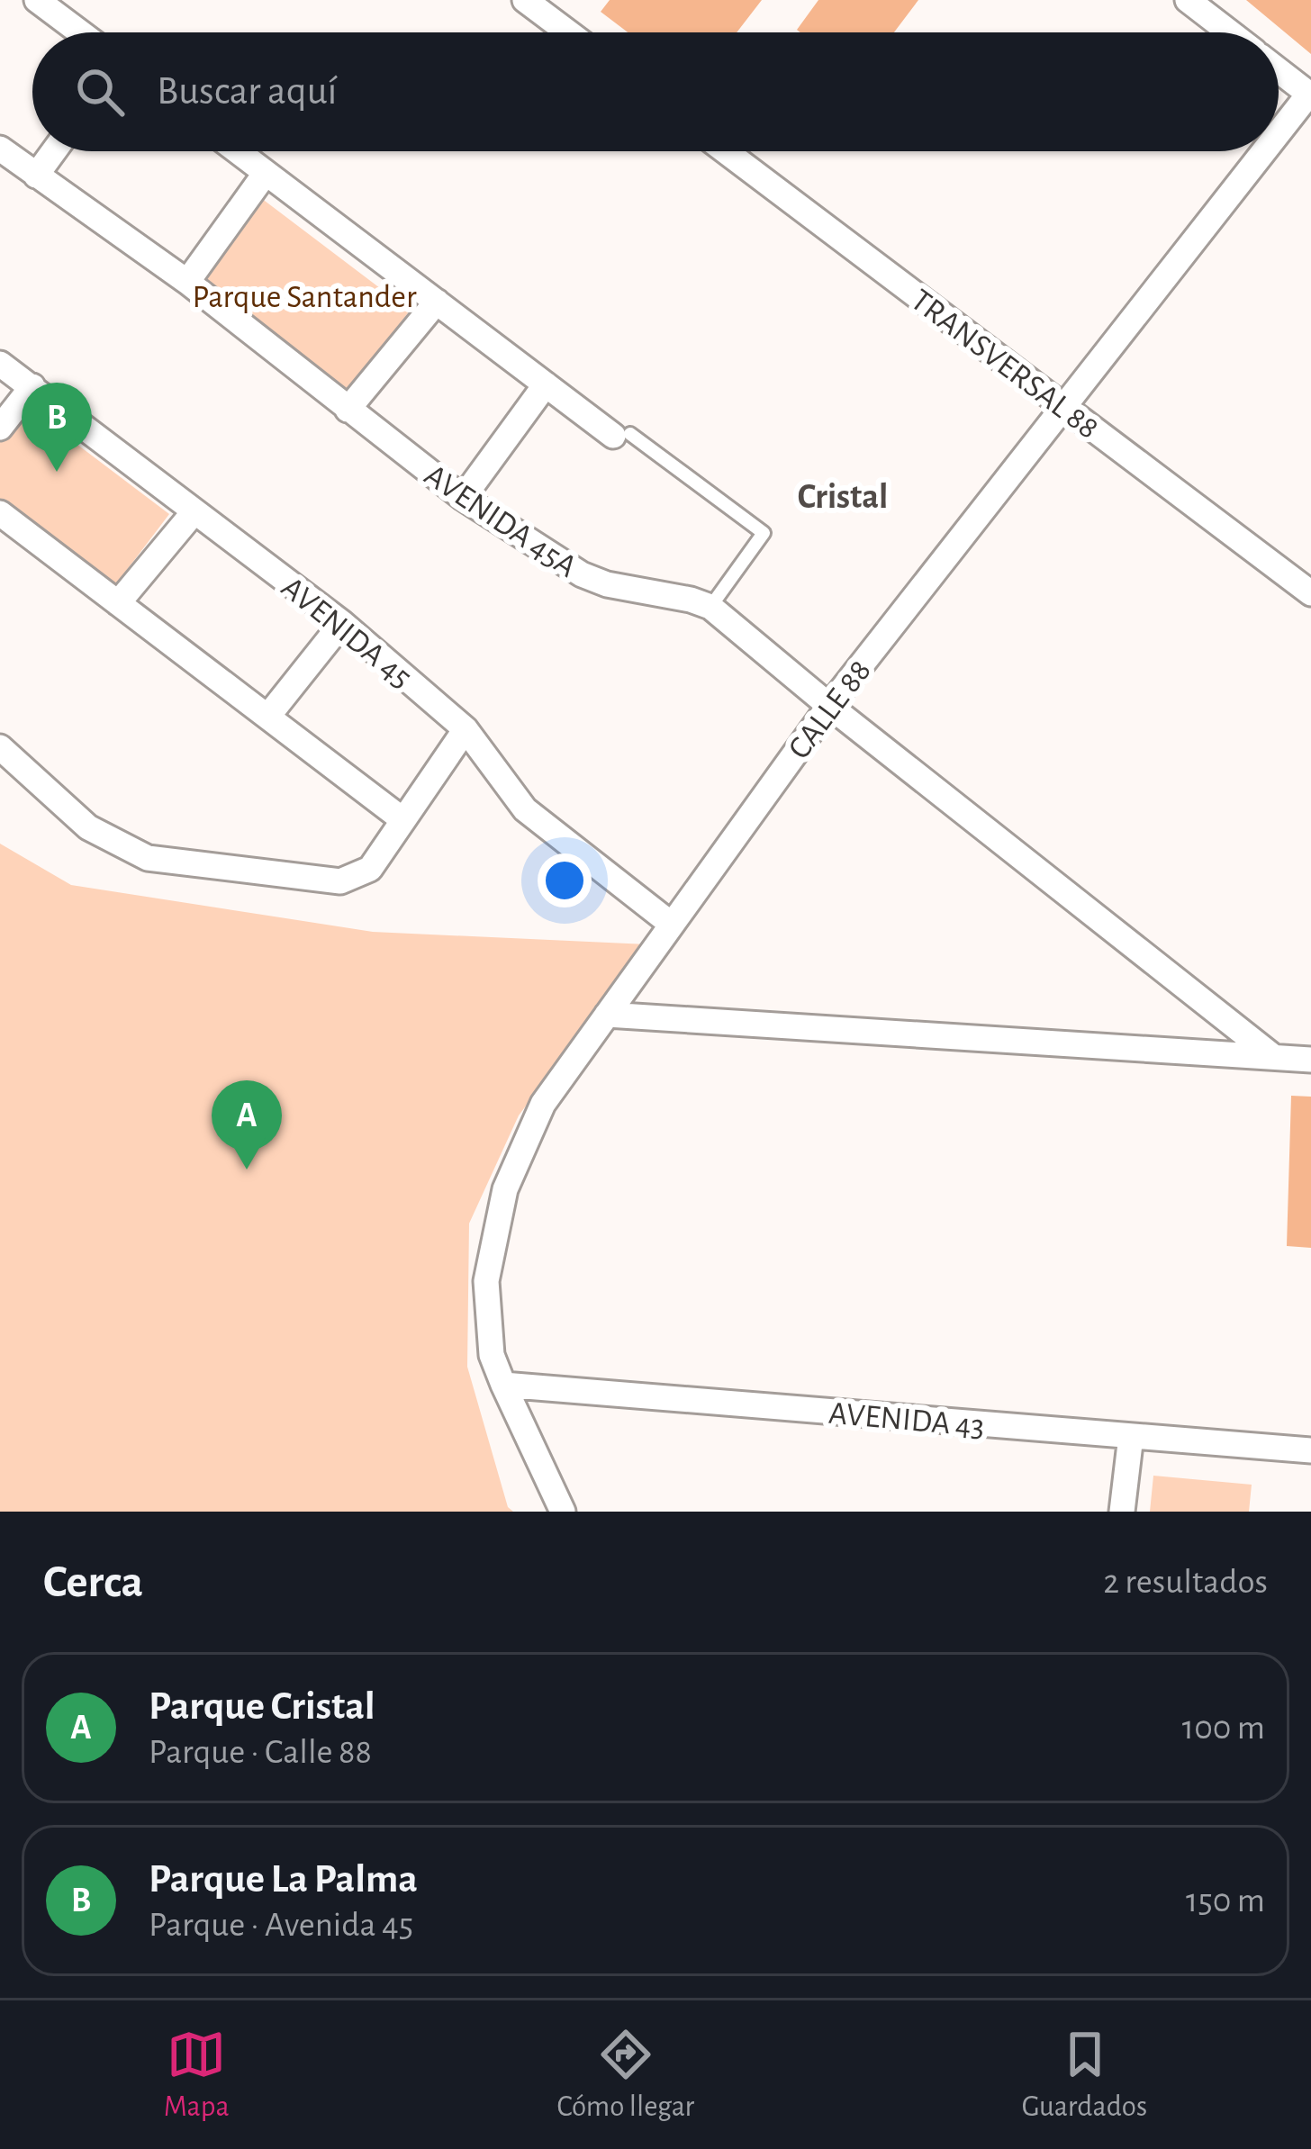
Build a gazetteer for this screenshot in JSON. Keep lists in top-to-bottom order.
{
  "streets": {
    "street": [
      "TRANSVERSAL 88",
      "AVENIDA 45A",
      "AVENIDA 45",
      "CALLE 88",
      "AVENIDA 43"
    ]
  },
  "crossings": [
    ["TRANSVERSAL 88", "CALLE 88"],
    ["AVENIDA 45A", "CALLE 88"],
    ["AVENIDA 45", "CALLE 88"],
    ["CALLE 88", "AVENIDA 43"]
  ],
  "districts": ["Cristal"],
  "parks": ["Parque Santander"],
  "page": {
    "search": "Buscar aquí",
    "pins": ["B", "A"],
    "heading": ["Cerca", "2 resultados"],
    "list": [
      {
        "mark": "A",
        "name": "Parque Cristal",
        "note": "Parque · Calle 88",
        "value": "100 m"
      },
      {
        "mark": "B",
        "name": "Parque La Palma",
        "note": "Parque · Avenida 45",
        "value": "150 m"
      }
    ],
    "nav": ["Mapa", "Cómo llegar", "Guardados"]
  }
}
